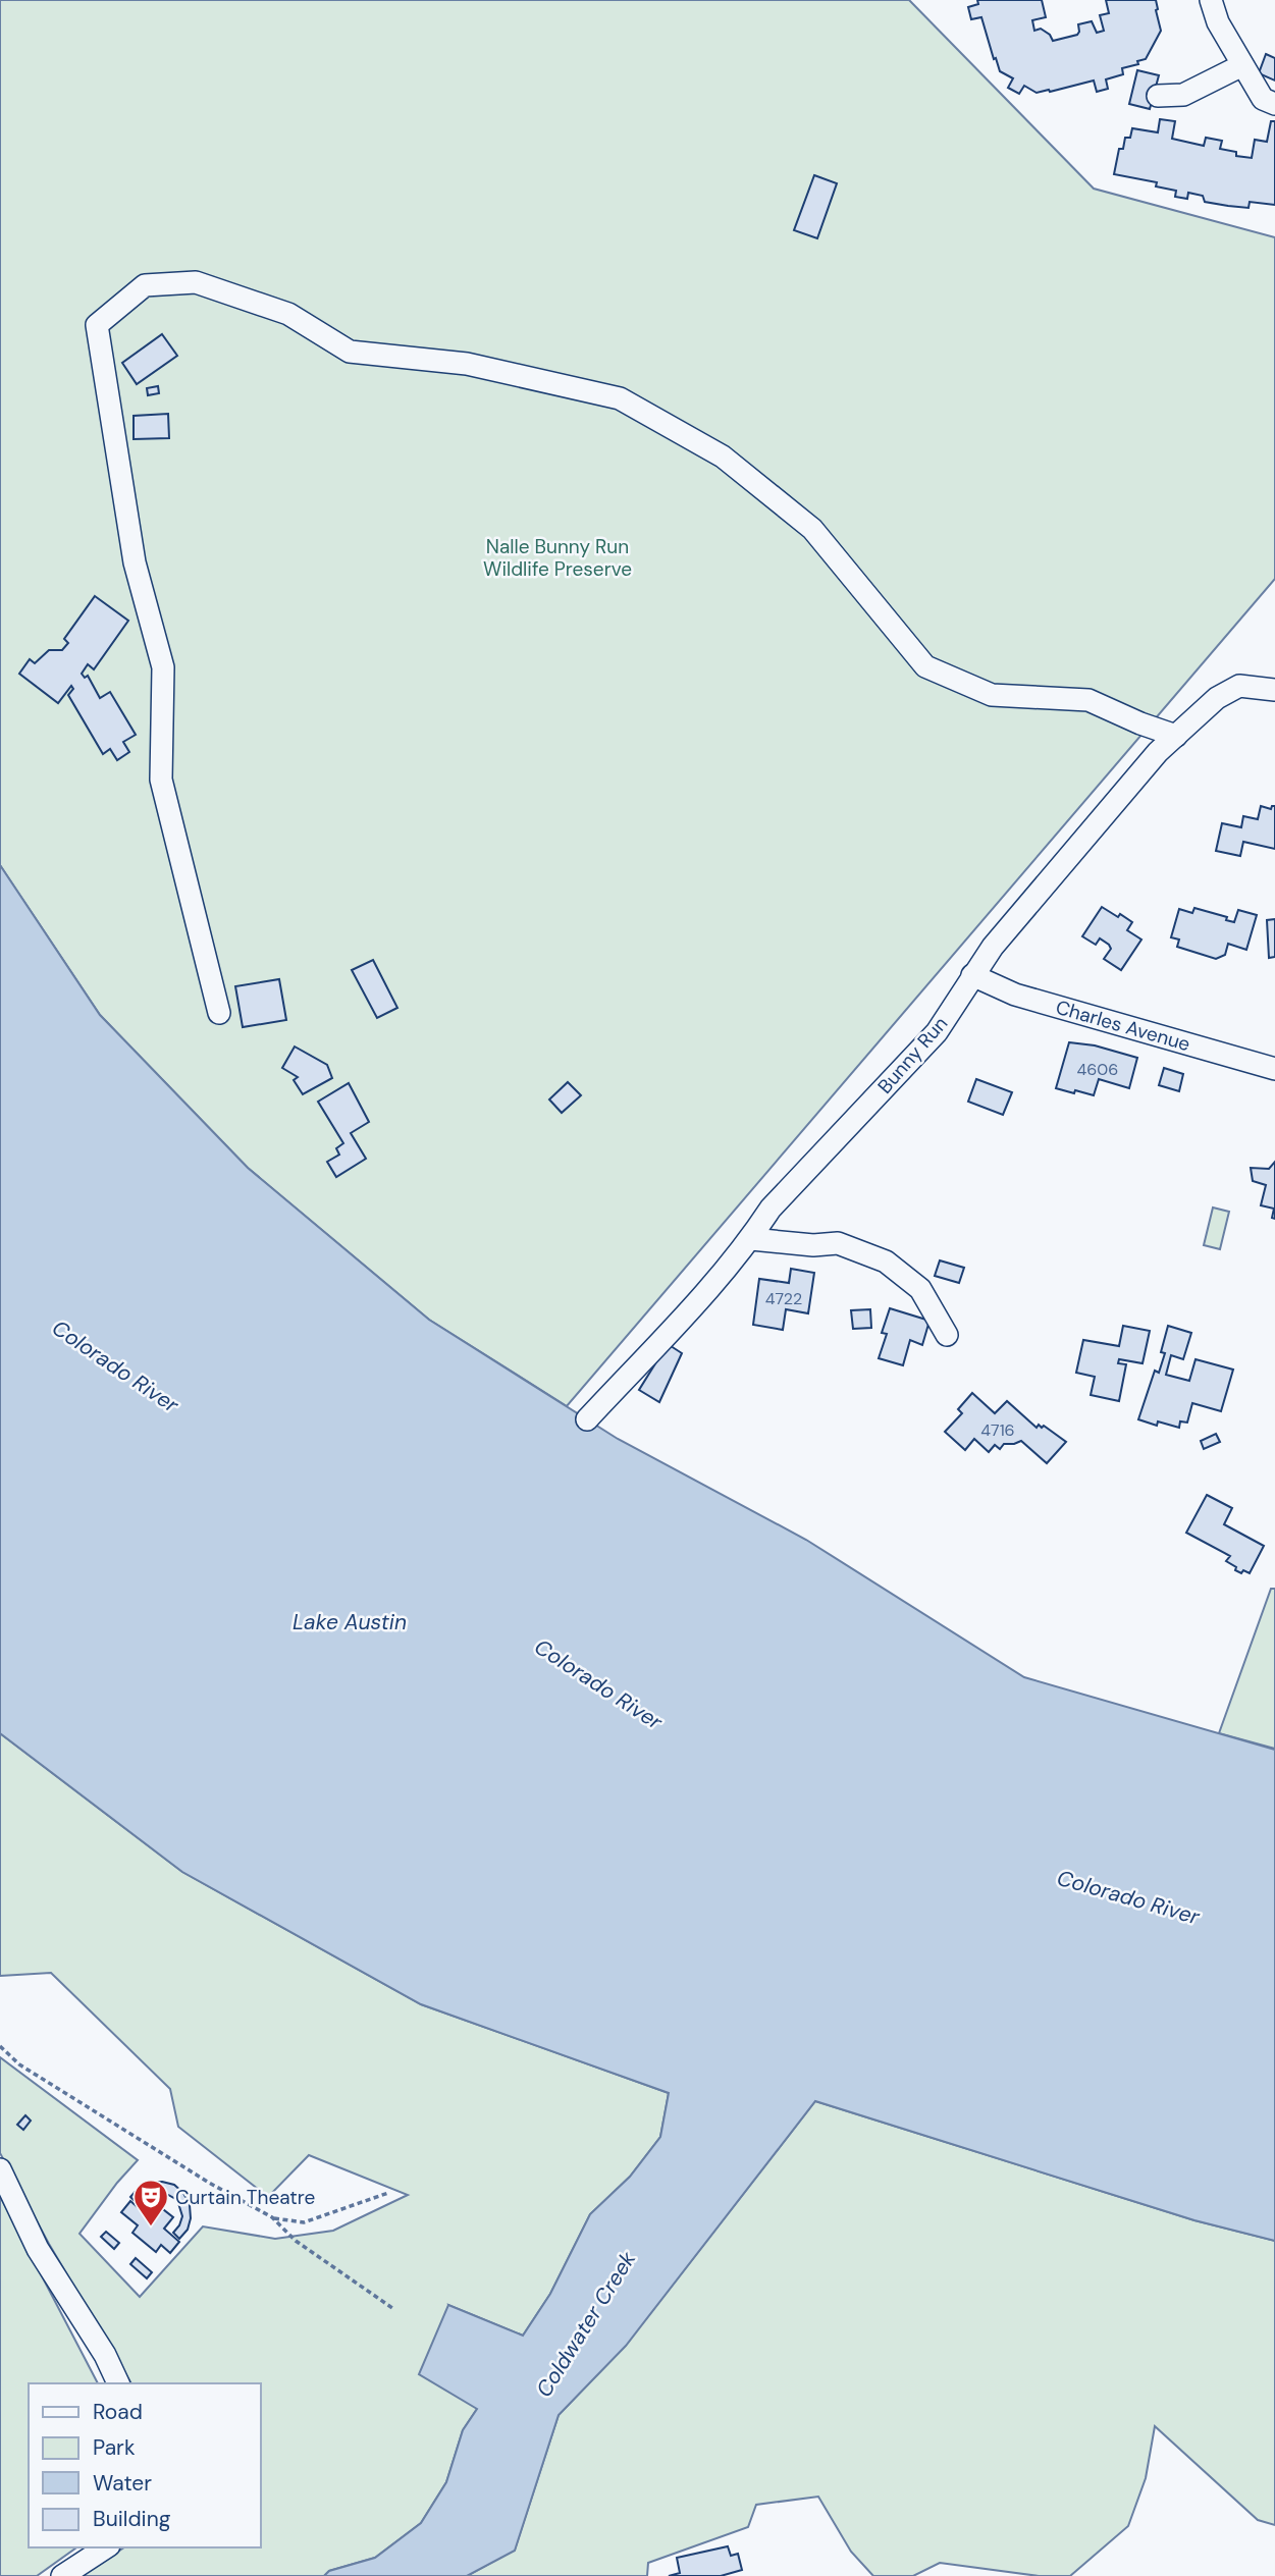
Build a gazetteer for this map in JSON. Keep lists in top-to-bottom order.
{
  "streets": {
    "street": ["Charles Avenue", "Bunny Run"]
  },
  "crossings": [
    ["Charles Avenue", "Bunny Run"]
  ],
  "water": ["Colorado River", "Lake Austin", "Coldwater Creek"],
  "parks": ["Nalle Bunny Run Wildlife Preserve"],
  "places": {
    "theatre": ["Curtain Theatre"]
  },
  "house_numbers": ["4606", "4722", "4716"],
  "legend": [
    "Road",
    "Park",
    "Water",
    "Building"
  ]
}
